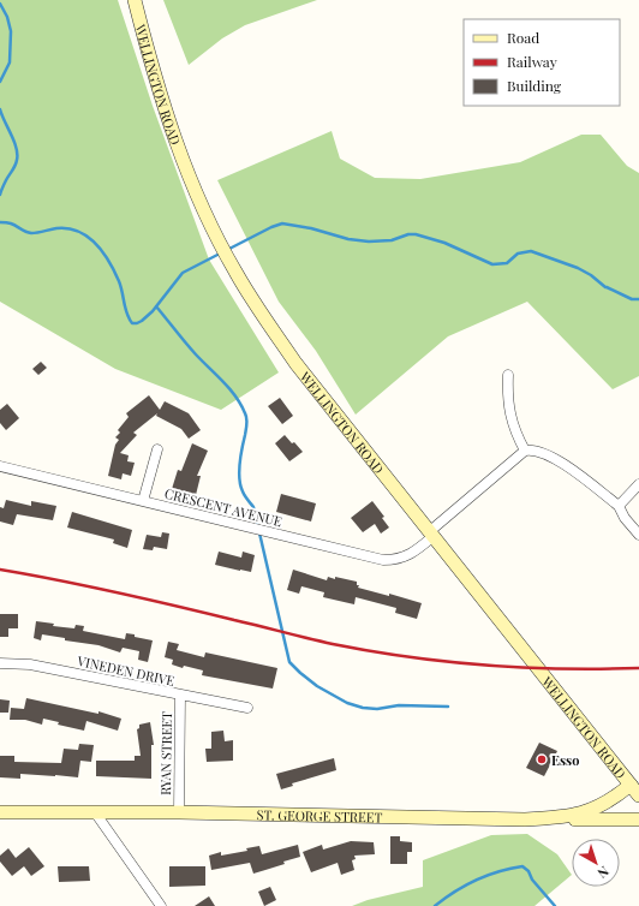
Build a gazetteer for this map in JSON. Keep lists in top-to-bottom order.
{
  "streets": {
    "main road": ["WELLINGTON ROAD", "ST. GEORGE STREET"],
    "street": ["CRESCENT AVENUE", "VINEDEN DRIVE", "RYAN STREET"]
  },
  "crossings": [
    ["WELLINGTON ROAD", "CRESCENT AVENUE"],
    ["WELLINGTON ROAD", "ST. GEORGE STREET"],
    ["VINEDEN DRIVE", "RYAN STREET"],
    ["RYAN STREET", "ST. GEORGE STREET"]
  ],
  "places": ["Esso"],
  "legend": ["Road", "Railway", "Building"],
  "north": "bottom right"
}
